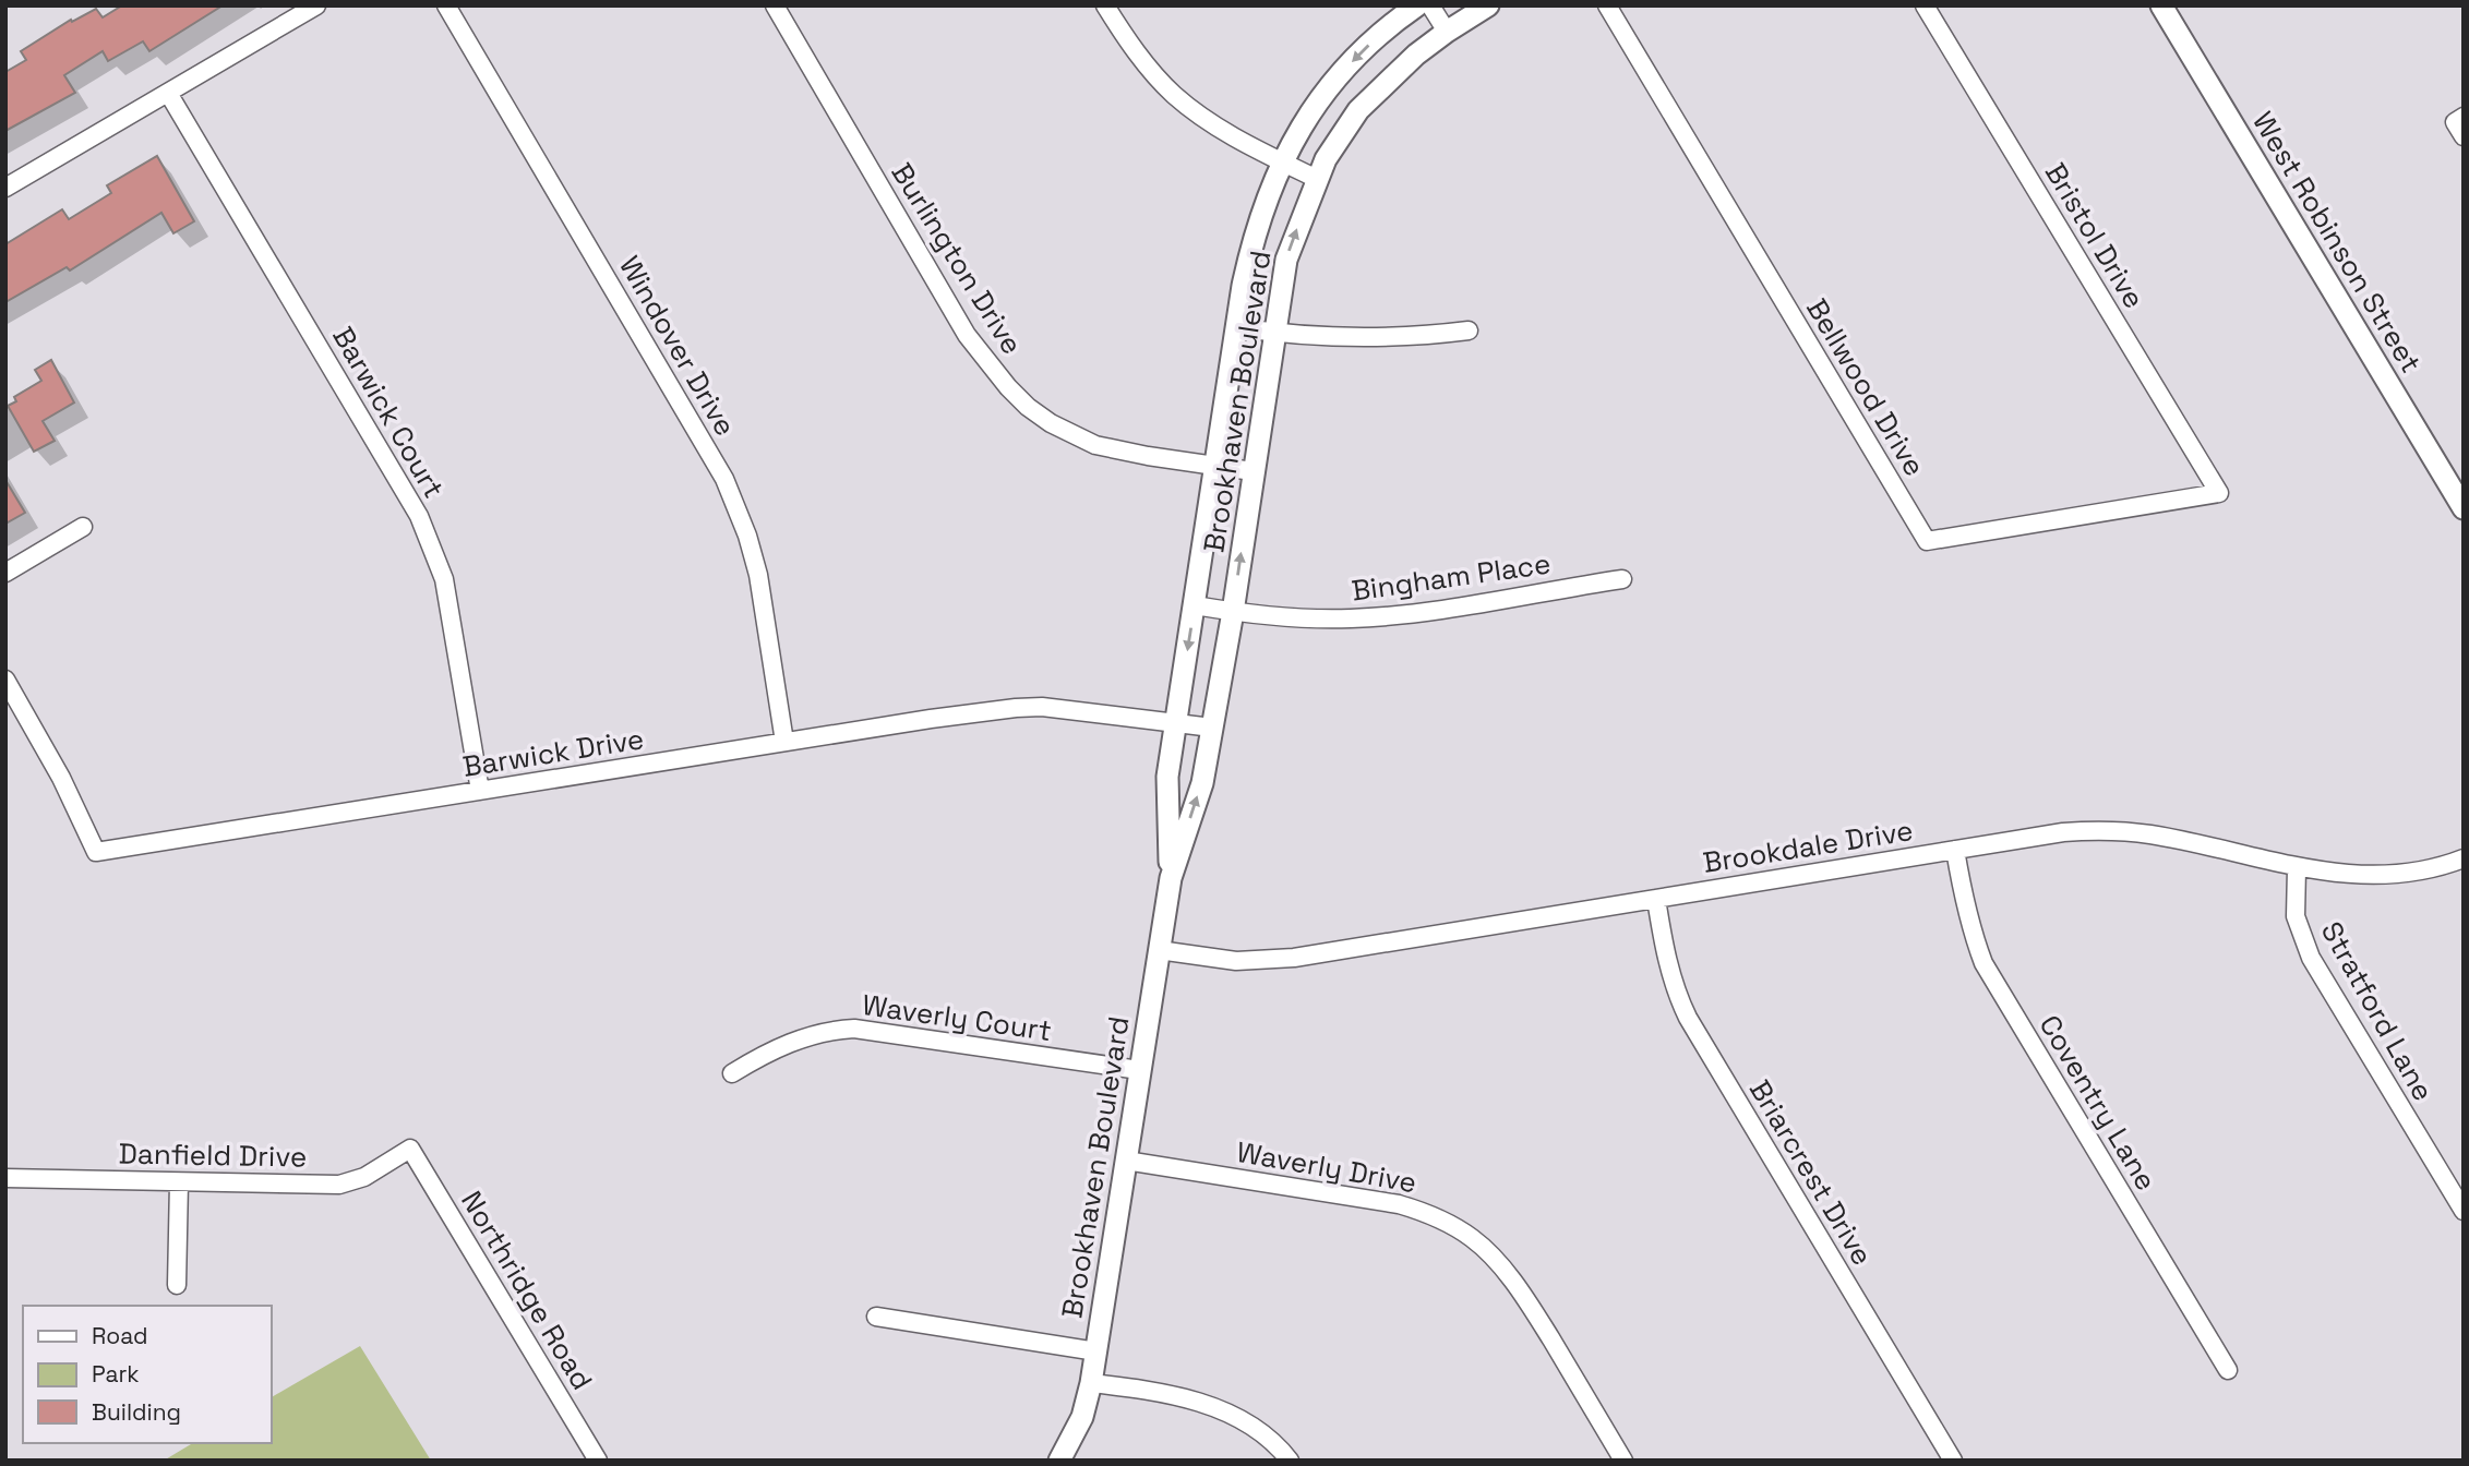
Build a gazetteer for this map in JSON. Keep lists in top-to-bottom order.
{
  "streets": {
    "street": [
      "Bristol Drive",
      "West Robinson Street",
      "Burlington Drive",
      "Windover Drive",
      "Bellwood Drive",
      "Brookhaven Boulevard",
      "Barwick Court",
      "Bingham Place",
      "Barwick Drive",
      "Brookdale Drive",
      "Stratford Lane",
      "Waverly Court",
      "Coventry Lane",
      "Danfield Drive",
      "Waverly Drive",
      "Briarcrest Drive",
      "Northridge Road"
    ]
  },
  "crossings": [
    ["Bristol Drive", "Bellwood Drive"],
    ["Burlington Drive", "Brookhaven Boulevard"],
    ["Windover Drive", "Barwick Drive"],
    ["Brookhaven Boulevard", "Bingham Place"],
    ["Brookhaven Boulevard", "Barwick Drive"],
    ["Brookhaven Boulevard", "Brookdale Drive"],
    ["Brookhaven Boulevard", "Waverly Court"],
    ["Brookhaven Boulevard", "Waverly Drive"],
    ["Barwick Court", "Barwick Drive"],
    ["Brookdale Drive", "Stratford Lane"],
    ["Brookdale Drive", "Coventry Lane"],
    ["Brookdale Drive", "Briarcrest Drive"],
    ["Danfield Drive", "Northridge Road"]
  ],
  "legend": ["Road", "Park", "Building"]
}
